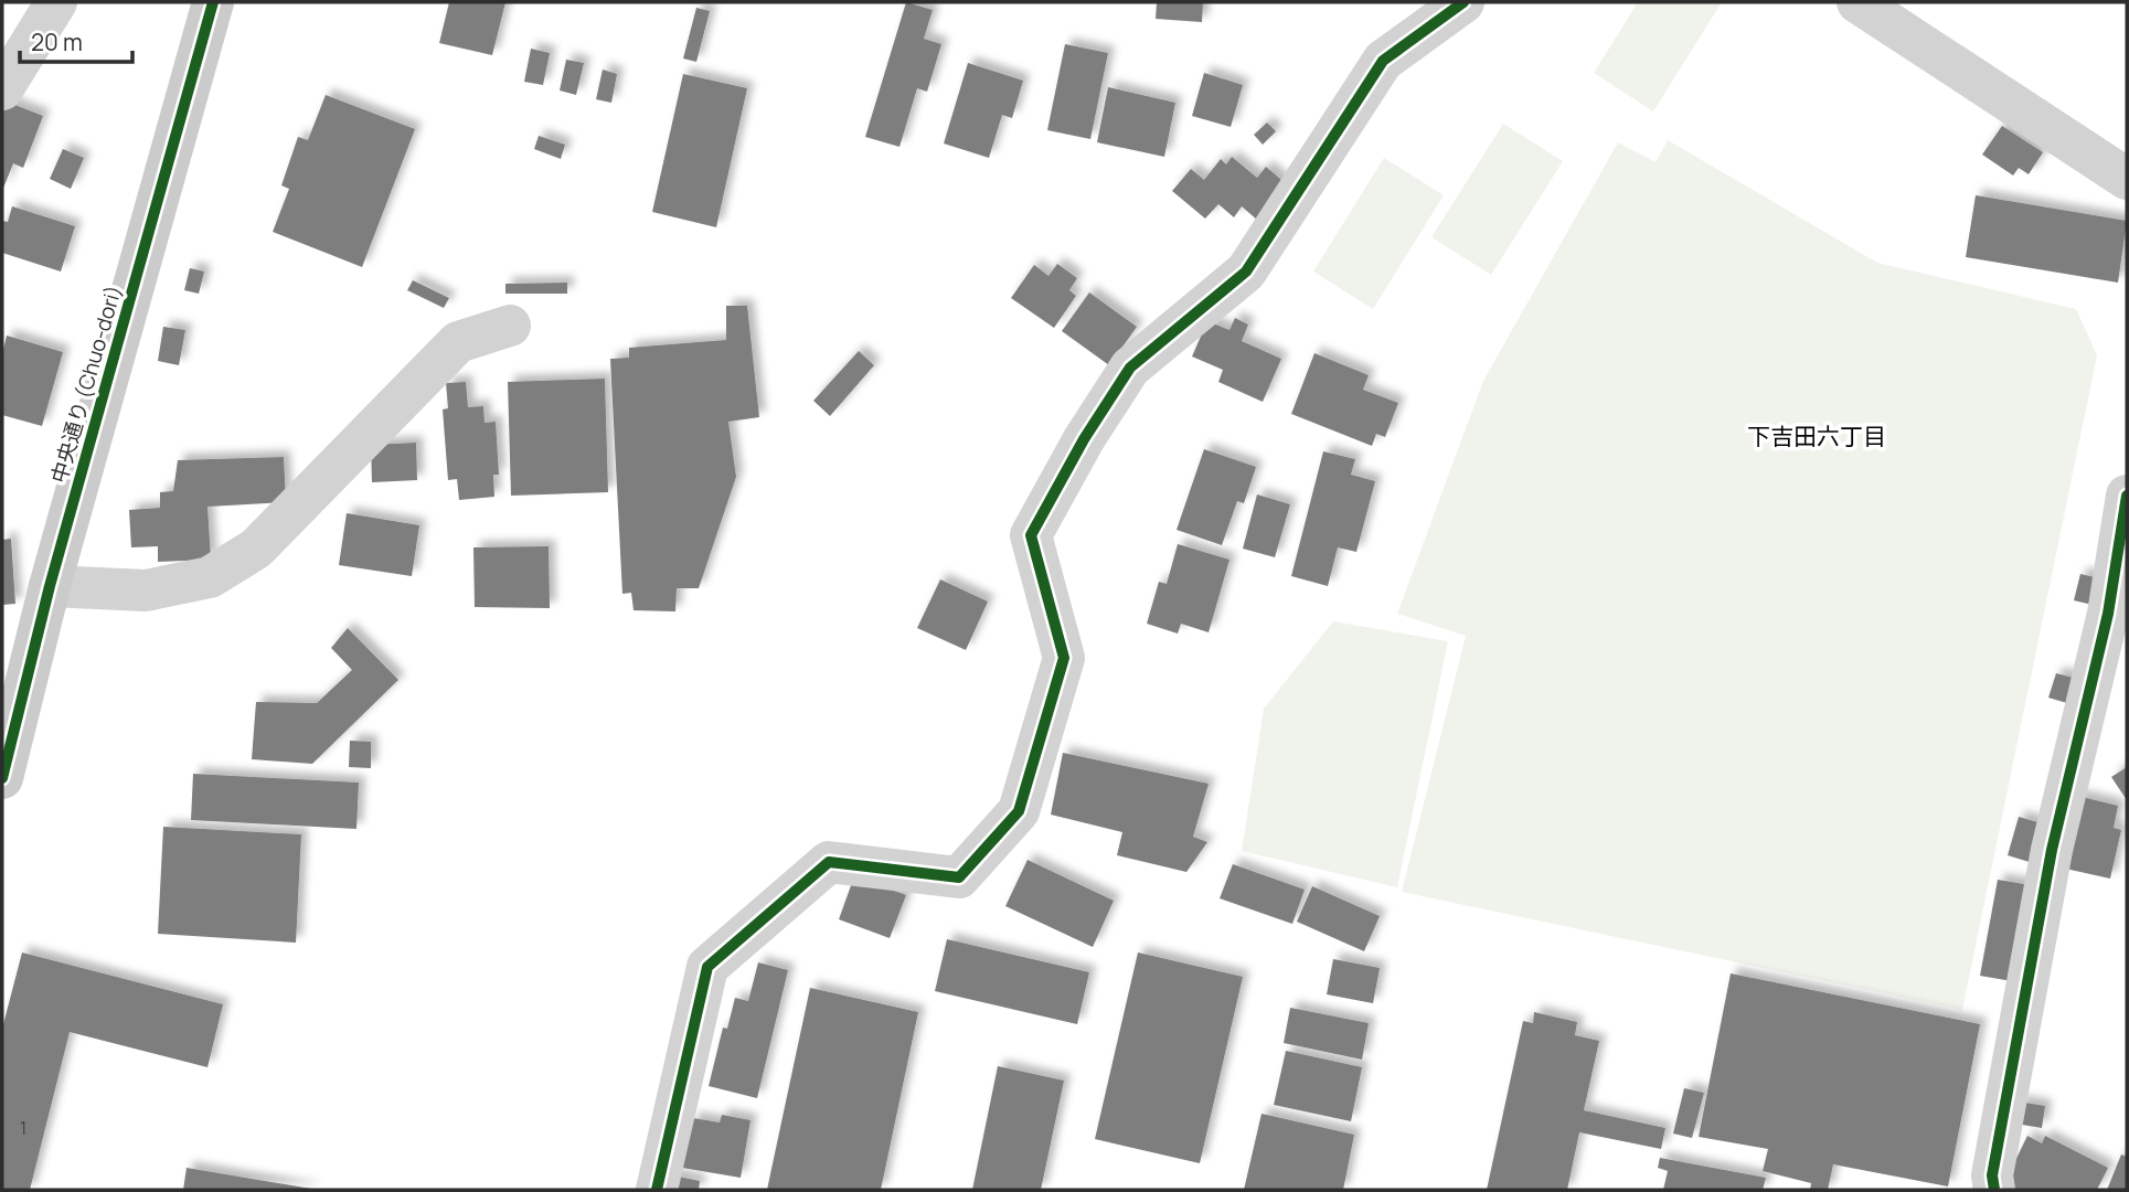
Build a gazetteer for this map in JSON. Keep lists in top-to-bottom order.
{
  "streets": {
    "street": ["中央通り (Chuo-dori)"]
  },
  "districts": ["下吉田六丁目"],
  "house_numbers": ["1"],
  "scale_bar": "20 m"
}
